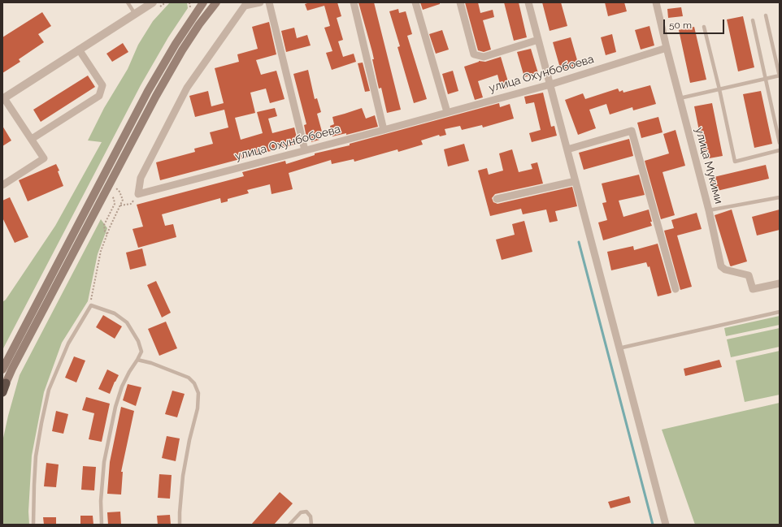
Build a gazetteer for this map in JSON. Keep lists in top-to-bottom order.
{
  "streets": {
    "street": ["улица Охунбобоева", "улица Мукими"]
  },
  "crossings": [
    ["улица Охунбобоева", "улица Мукими"]
  ],
  "scale_bar": "50 m"
}
